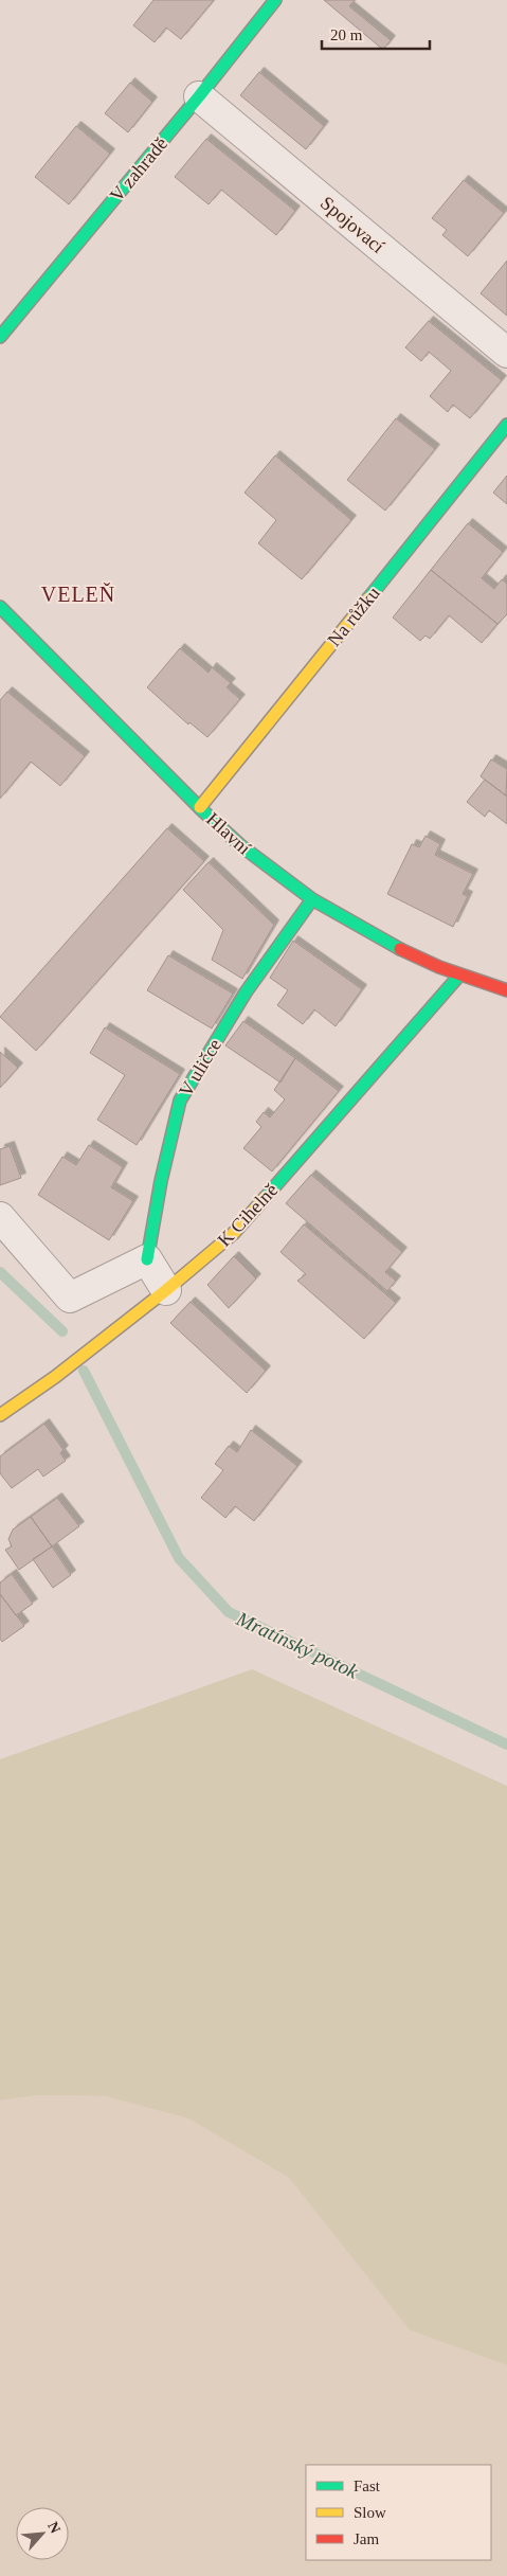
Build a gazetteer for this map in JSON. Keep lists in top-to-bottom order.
{
  "streets": {
    "street": [
      "V zahradě",
      "Spojovací",
      "Na růžku",
      "Hlavní",
      "V uličce",
      "K Cihelně"
    ]
  },
  "crossings": [
    ["V zahradě", "Spojovací"],
    ["Na růžku", "Hlavní"],
    ["Hlavní", "V uličce"],
    ["Hlavní", "K Cihelně"]
  ],
  "districts": ["VELEŇ"],
  "water": ["Mratínský potok"],
  "legend": ["Fast", "Slow", "Jam"],
  "scale_bar": "20 m",
  "north": "top right"
}
